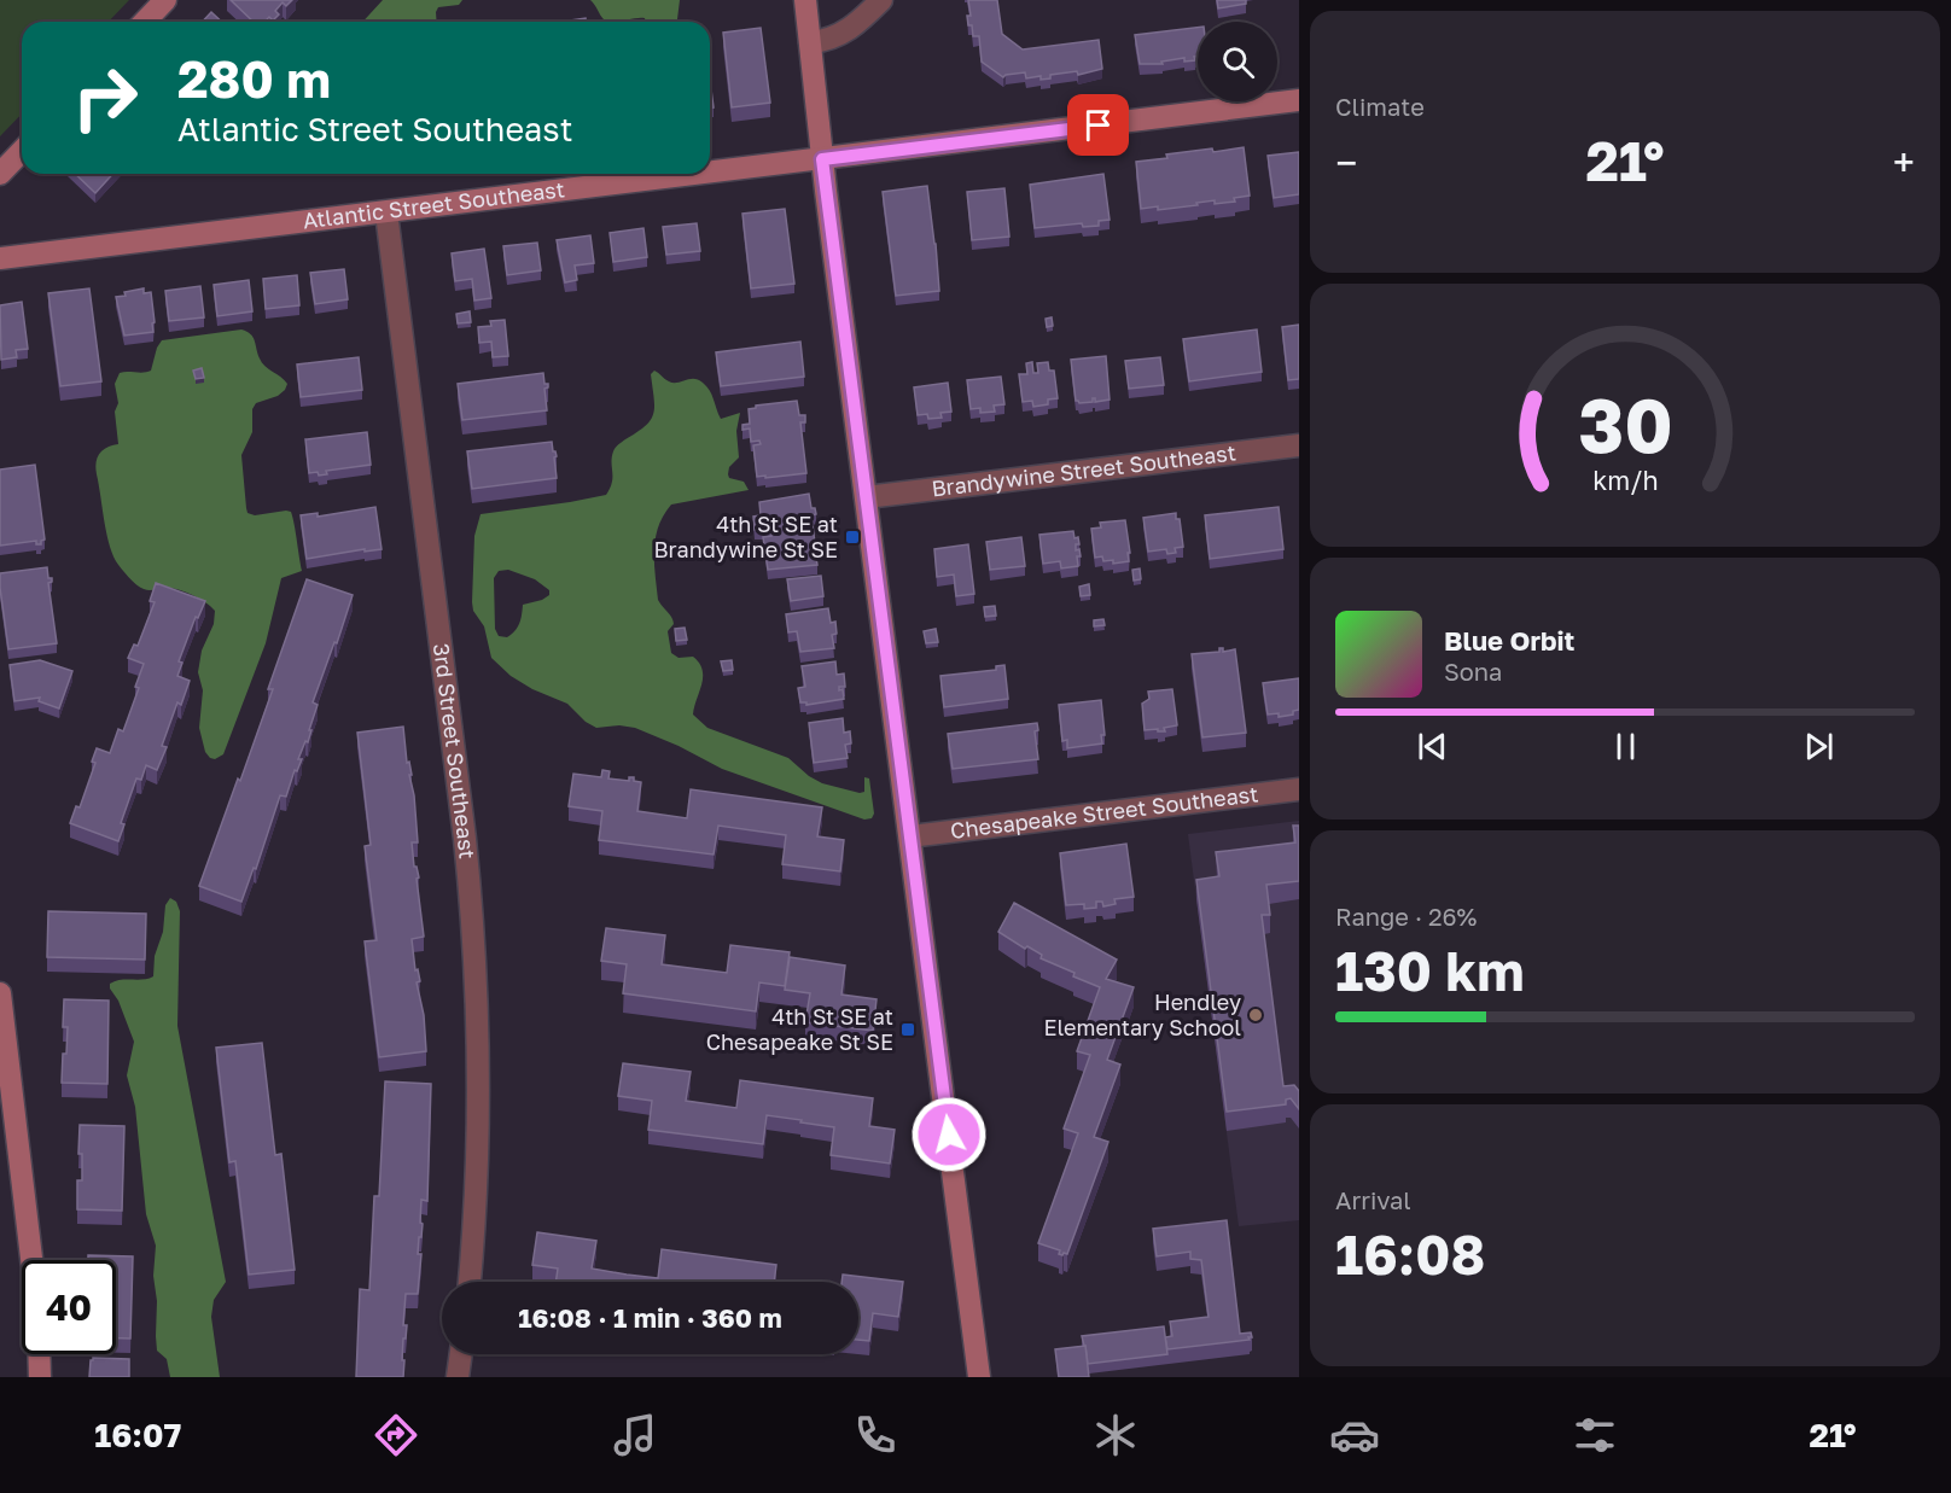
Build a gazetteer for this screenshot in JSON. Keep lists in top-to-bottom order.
{
  "streets": {
    "street": [
      "Atlantic Street Southeast",
      "Brandywine Street Southeast",
      "3rd Street Southeast",
      "Chesapeake Street Southeast"
    ]
  },
  "crossings": [
    ["Atlantic Street Southeast", "3rd Street Southeast"]
  ],
  "places": {
    "transit": ["4th St SE at Brandywine St SE", "4th St SE at Chesapeake St SE"],
    "other": ["Hendley Elementary School"]
  },
  "page": {
    "tile": [
      "Climate",
      ["Range · 26%", "130 km"],
      ["Arrival", "16:08"]
    ],
    "turn": ["280 m", "Atlantic Street Southeast"],
    "heat": ["−", "21°", "+"],
    "song": ["Blue Orbit", "Sona"],
    "limit": "40",
    "trip": "16:08 · 1 min · 360 m",
    "tabs": ["16:07", "21°"],
    "gauge": ["30", "km/h"]
  }
}
